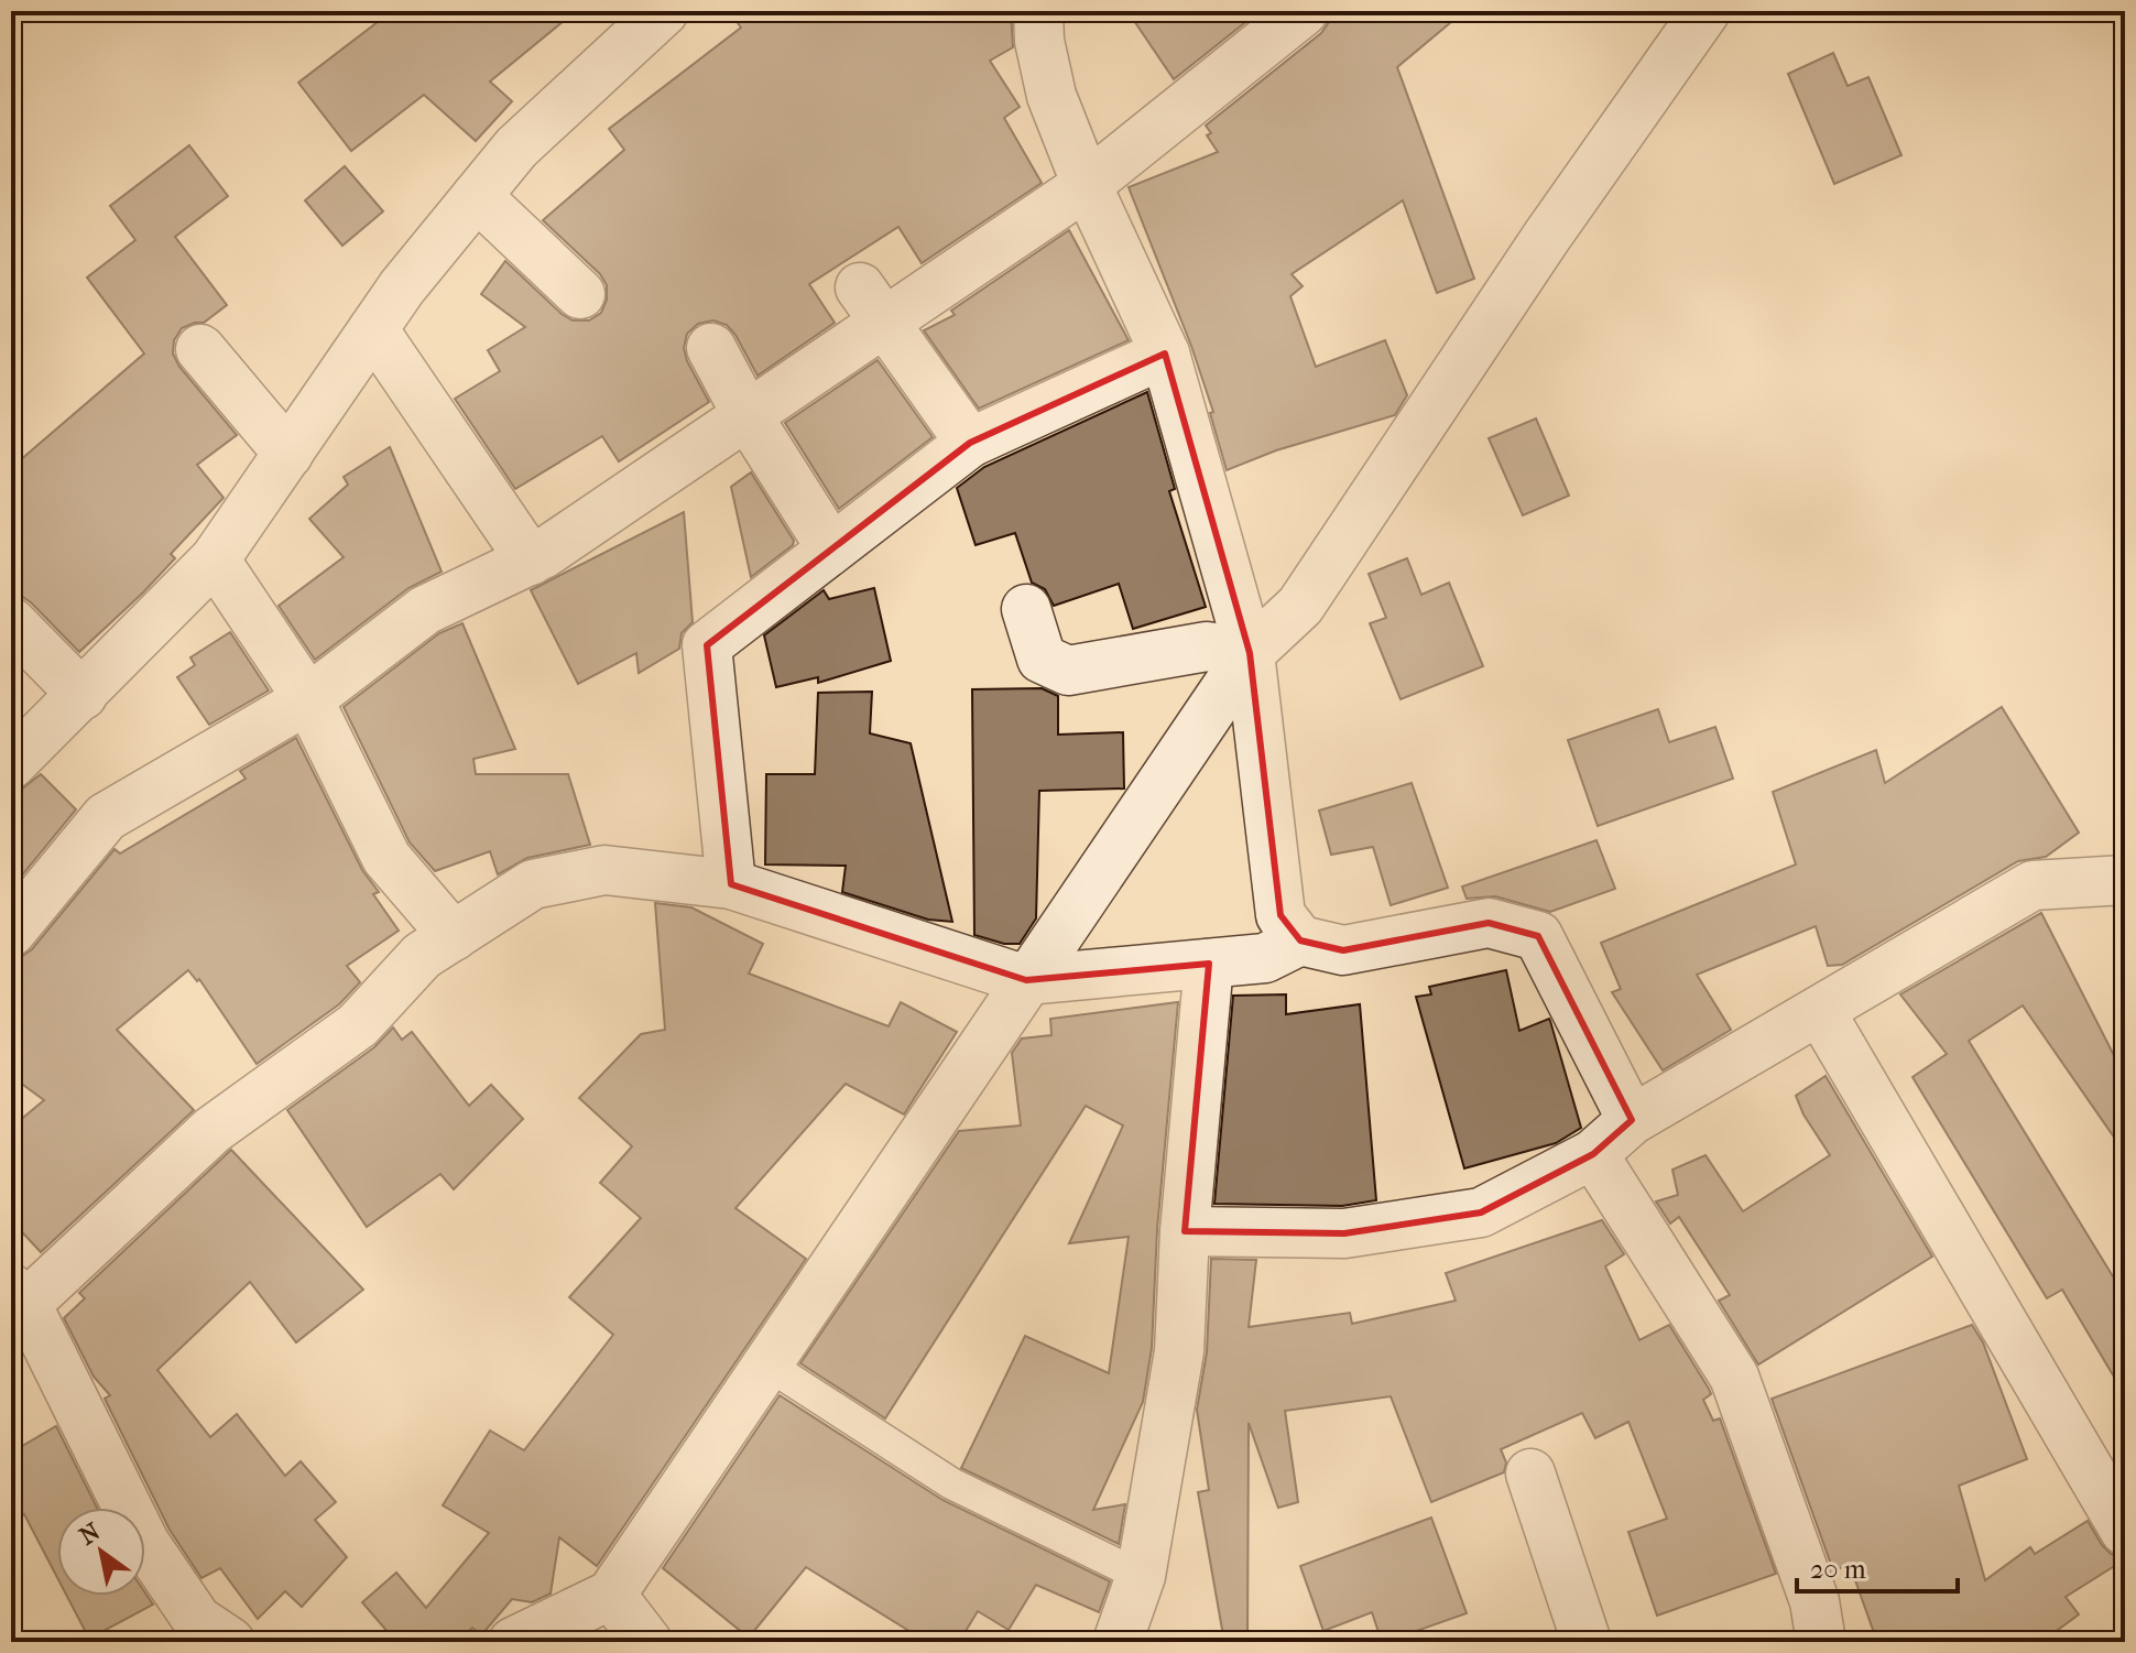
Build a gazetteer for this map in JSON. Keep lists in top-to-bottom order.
{
  "scale_bar": "20 m",
  "north": "top left"
}
